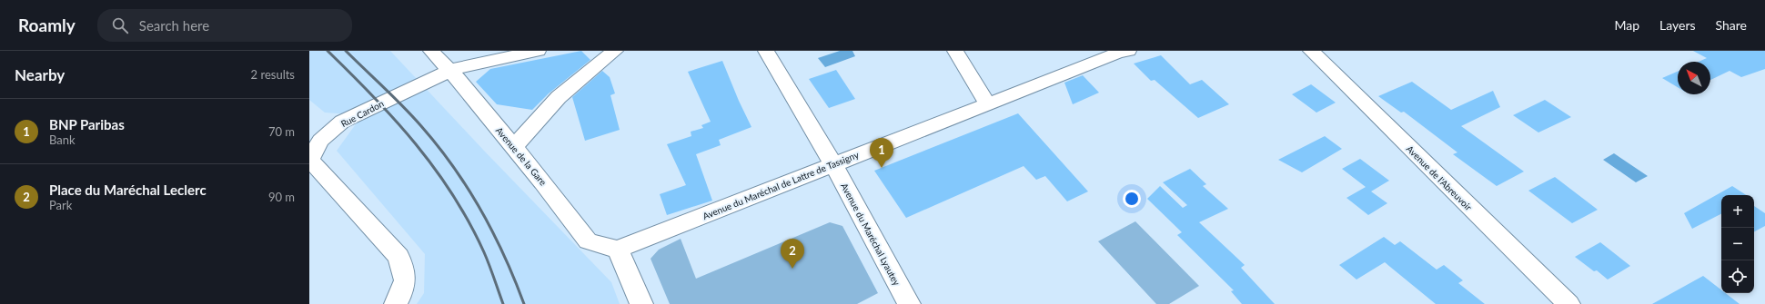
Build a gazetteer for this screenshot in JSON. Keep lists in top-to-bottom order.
{
  "streets": {
    "street": [
      "Rue Cardon",
      "Avenue de la Gare",
      "Avenue de l'Abreuvoir",
      "Avenue du Maréchal de Lattre de Tassigny",
      "Avenue du Maréchal Lyautey"
    ]
  },
  "crossings": [
    ["Rue Cardon", "Avenue de la Gare"],
    ["Avenue de la Gare", "Avenue du Maréchal de Lattre de Tassigny"],
    ["Avenue du Maréchal de Lattre de Tassigny", "Avenue du Maréchal Lyautey"]
  ],
  "north": "top left",
  "page": {
    "header": "Roamly",
    "search": "Search here",
    "nav": ["Map", "Layers", "Share"],
    "heading": ["Nearby", "2 results"],
    "list": [
      {
        "mark": "1",
        "name": "BNP Paribas",
        "note": "Bank",
        "value": "70 m"
      },
      {
        "mark": "2",
        "name": "Place du Maréchal Leclerc",
        "note": "Park",
        "value": "90 m"
      }
    ],
    "pins": ["1", "2"],
    "map_buttons": ["+", "−"]
  }
}
